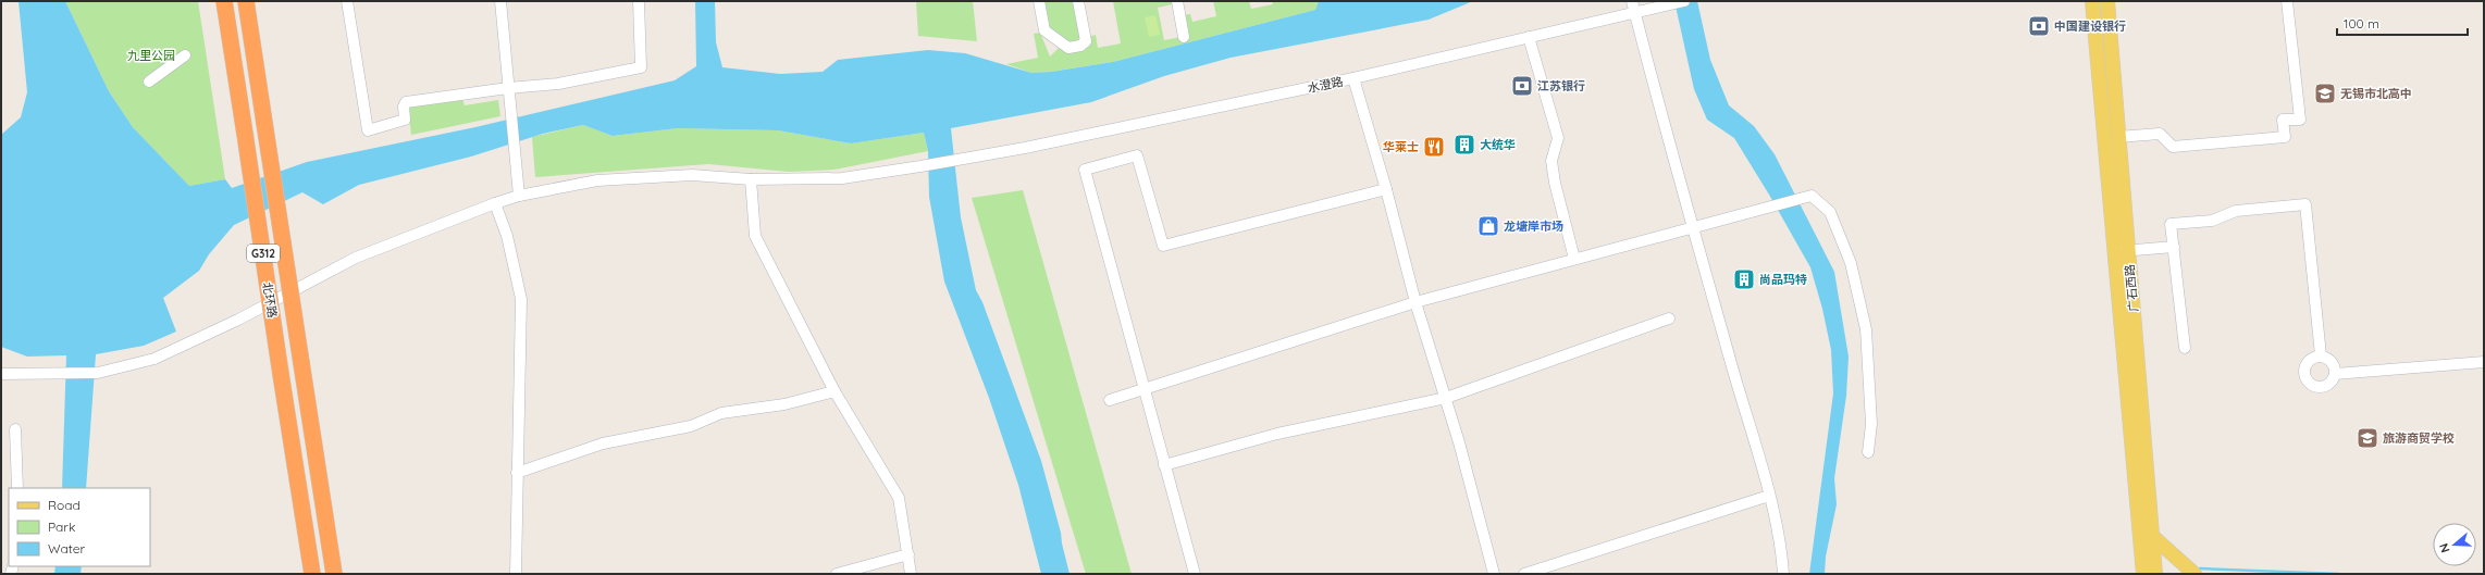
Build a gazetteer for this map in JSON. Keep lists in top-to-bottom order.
{
  "streets": {
    "highway": ["G312", "北环路"],
    "main road": ["广石西路"],
    "street": ["水澄路"]
  },
  "parks": ["九里公园"],
  "places": {
    "bank": ["中国建设银行", "江苏银行"],
    "school or university": ["无锡市北高中", "旅游商贸学校"],
    "building": ["大统华", "尚品玛特"],
    "restaurant": ["华莱士"],
    "shop": ["龙塘岸市场"]
  },
  "legend": ["Road", "Park", "Water"],
  "scale_bar": "100 m",
  "north": "left"
}
